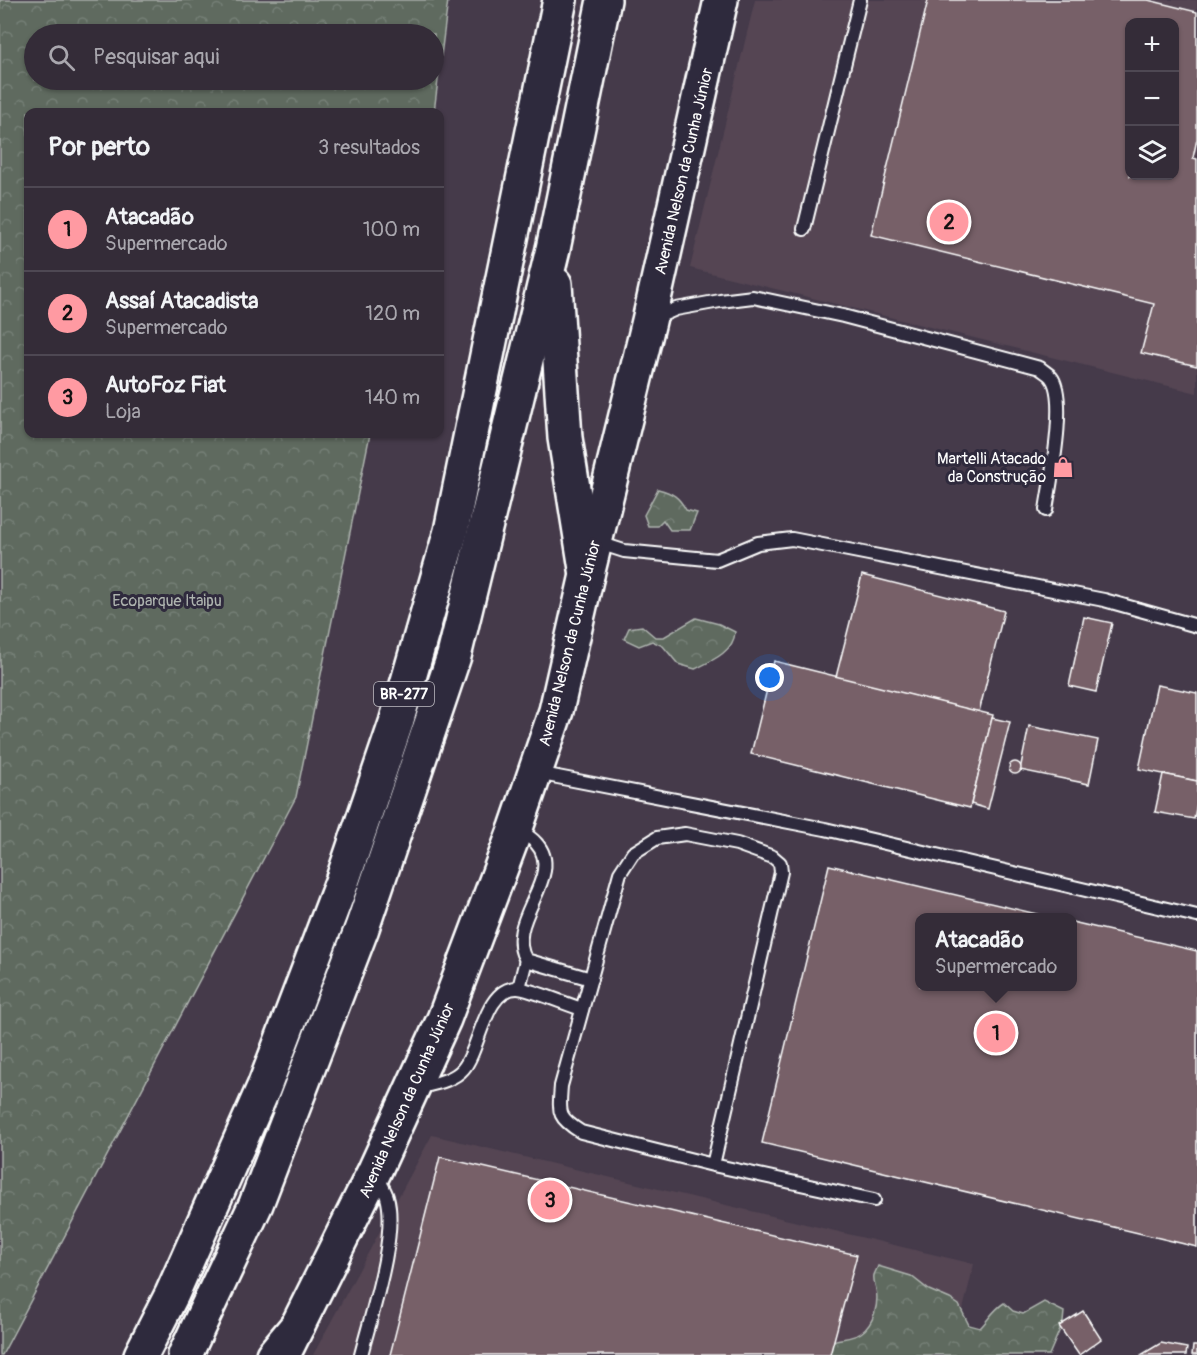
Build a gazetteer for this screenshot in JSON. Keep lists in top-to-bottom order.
{
  "streets": {
    "main road": ["Avenida Nelson da Cunha Júnior", "BR-277"]
  },
  "parks": ["Ecoparque Itaipu"],
  "places": {
    "shop": ["Martelli Atacado da Construção"]
  },
  "page": {
    "map_buttons": ["+", "−"],
    "search": "Pesquisar aqui",
    "heading": ["Por perto", "3 resultados"],
    "list": [
      {
        "mark": "1",
        "name": "Atacadão",
        "note": "Supermercado",
        "value": "100 m"
      },
      {
        "mark": "2",
        "name": "Assaí Atacadista",
        "note": "Supermercado",
        "value": "120 m"
      },
      {
        "mark": "3",
        "name": "AutoFoz Fiat",
        "note": "Loja",
        "value": "140 m"
      }
    ],
    "pins": ["2", "1", "3"],
    "popup": ["Atacadão", "Supermercado"]
  }
}
